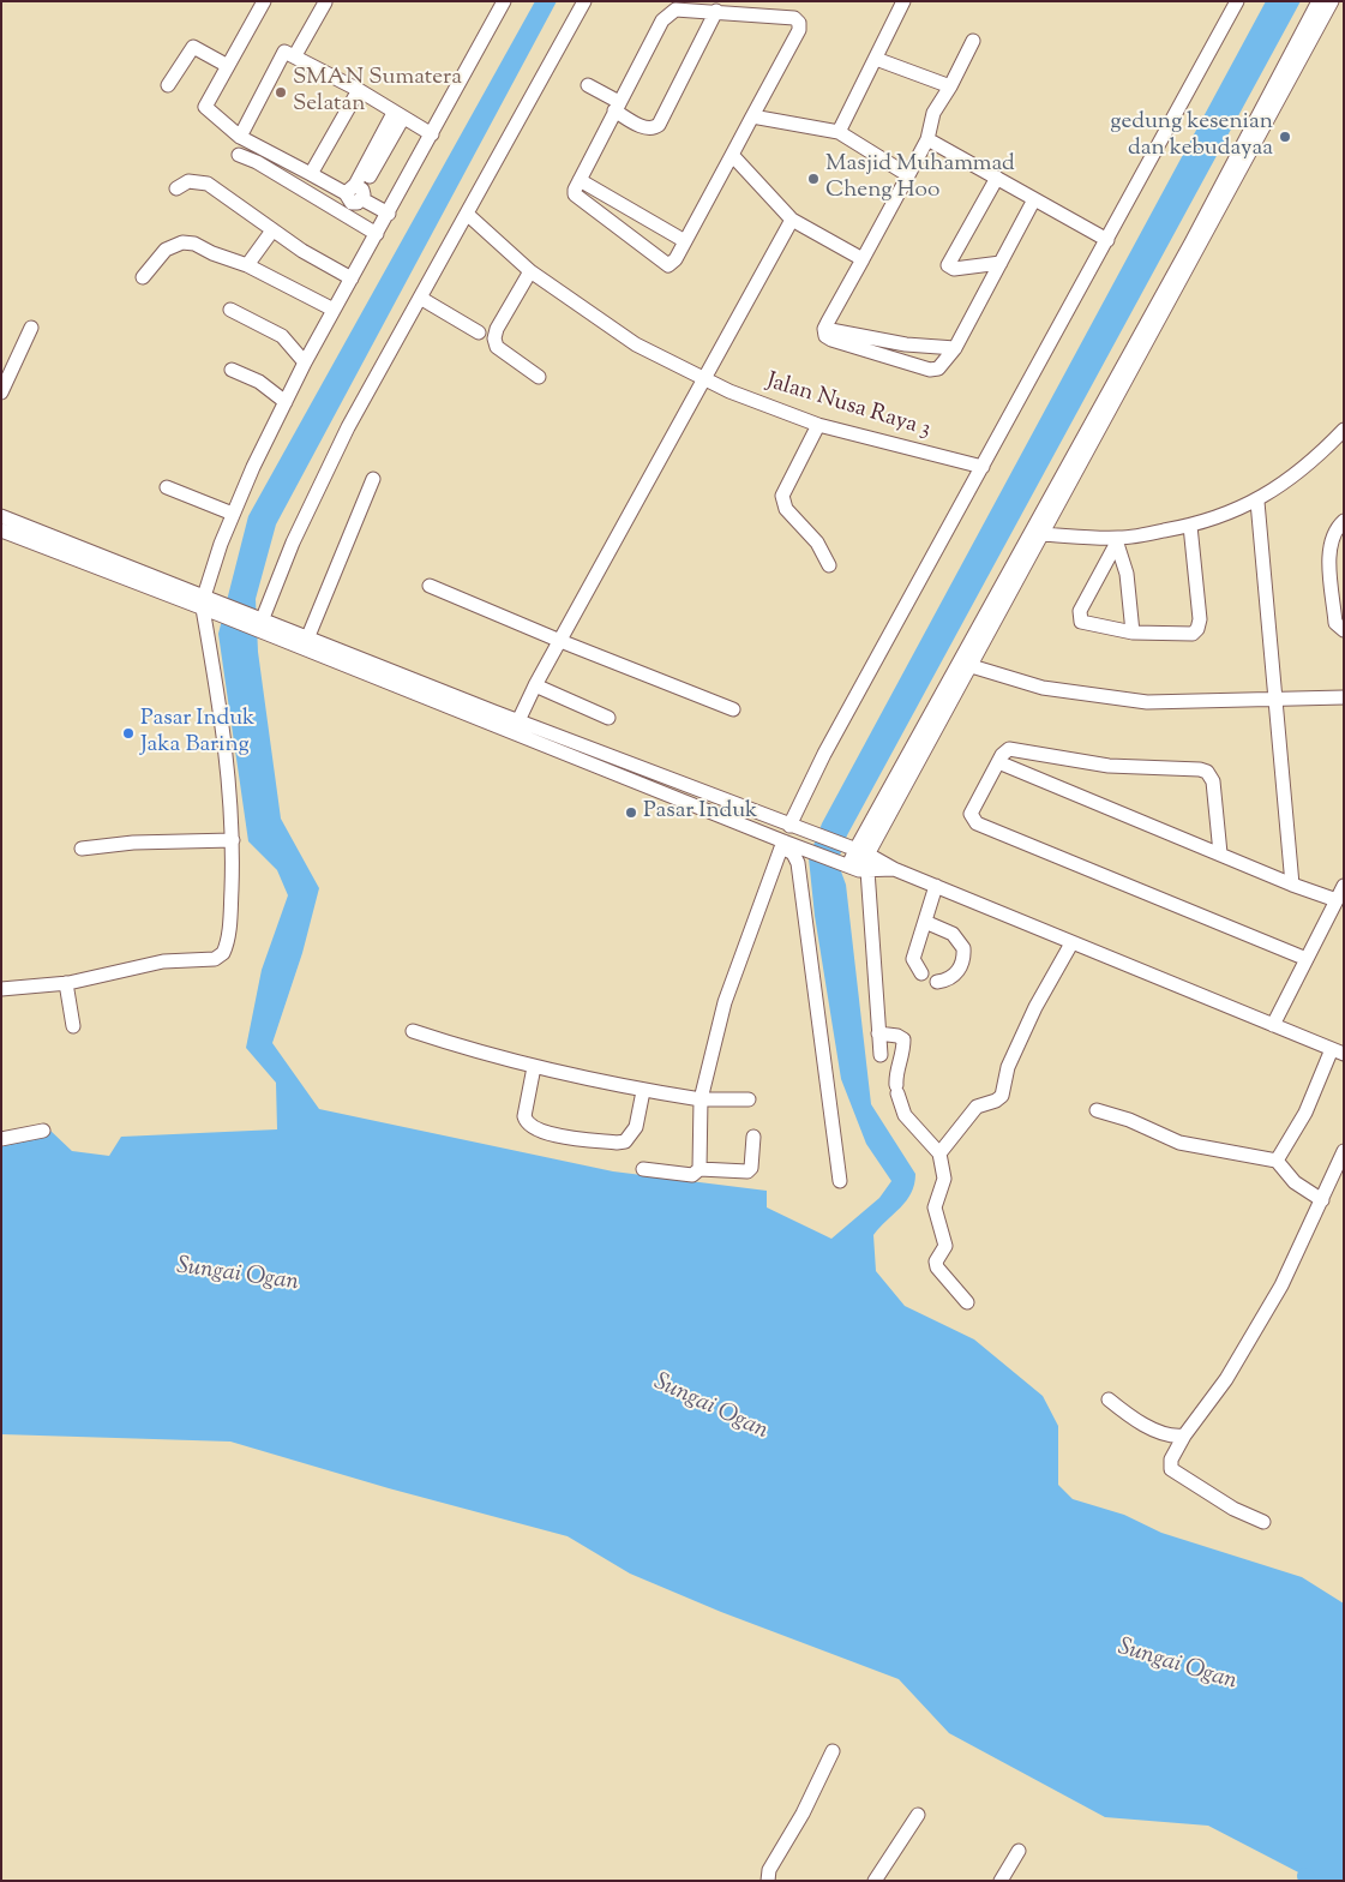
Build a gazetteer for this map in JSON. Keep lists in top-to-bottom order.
{
  "streets": {
    "street": ["Jalan Nusa Raya 3"]
  },
  "water": ["Sungai Ogan"],
  "places": [
    "SMAN Sumatera Selatan",
    "gedung kesenian dan kebudayaa",
    "Masjid Muhammad Cheng Hoo",
    "Pasar Induk Jaka Baring",
    "Pasar Induk"
  ]
}
